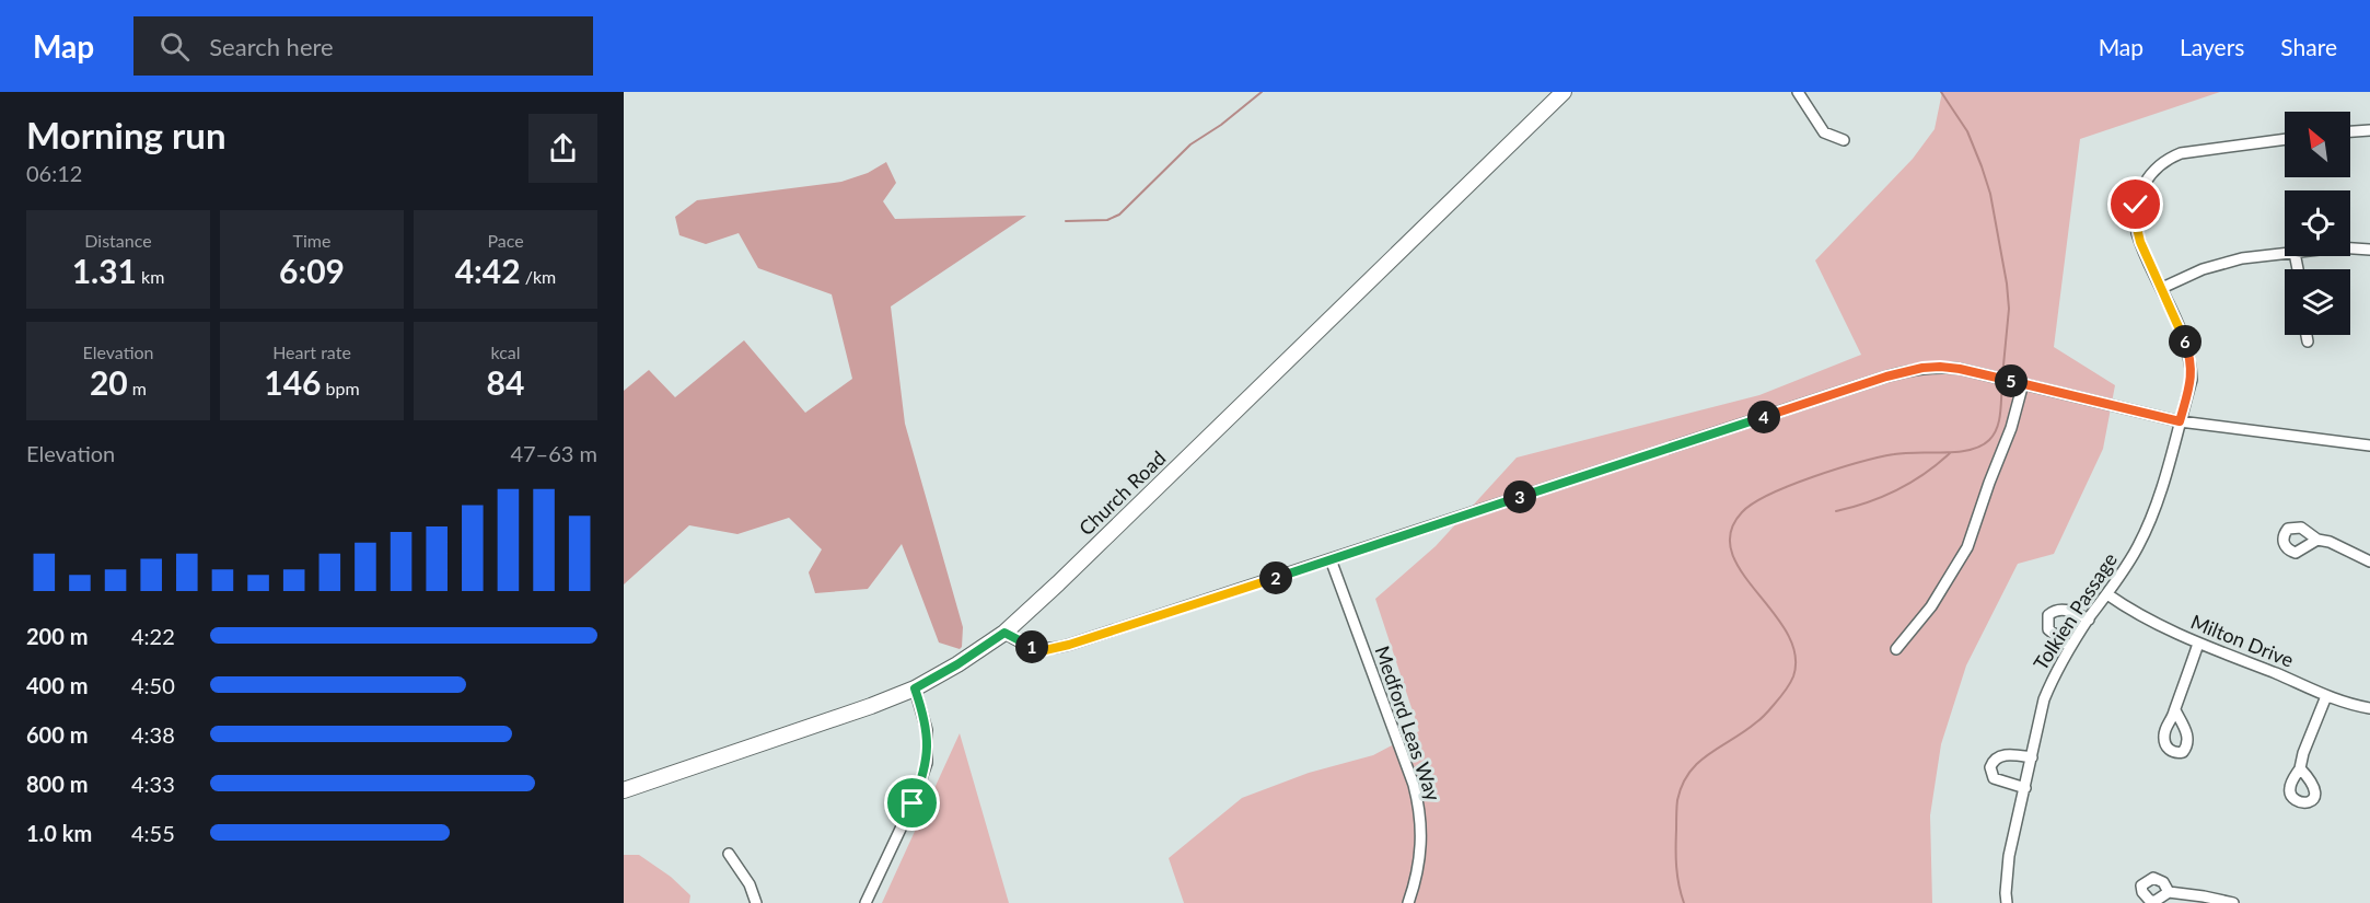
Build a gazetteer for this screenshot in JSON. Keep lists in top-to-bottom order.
{
  "streets": {
    "main road": ["Church Road"],
    "street": ["Tolkien Passage", "Milton Drive", "Medford Leas Way"]
  },
  "crossings": [
    ["Tolkien Passage", "Milton Drive"]
  ],
  "north": "top left",
  "page": {
    "header": "Map",
    "search": "Search here",
    "nav": ["Map", "Layers", "Share"],
    "heading": ["Morning run", "06:12"],
    "stats": [
      ["Distance", "1.31 km"],
      ["Time", "6:09"],
      ["Pace", "4:42 /km"],
      ["Elevation", "20 m"],
      ["Heart rate", "146 bpm"],
      ["kcal", "84"]
    ],
    "pins": [
      "6",
      "5",
      "4",
      "3",
      "2",
      "1"
    ],
    "chart": ["Elevation", "47–63 m"],
    "list": [
      {
        "name": "200 m",
        "note": "4:22"
      },
      {
        "name": "400 m",
        "note": "4:50"
      },
      {
        "name": "600 m",
        "note": "4:38"
      },
      {
        "name": "800 m",
        "note": "4:33"
      },
      {
        "name": "1.0 km",
        "note": "4:55"
      }
    ]
  }
}
